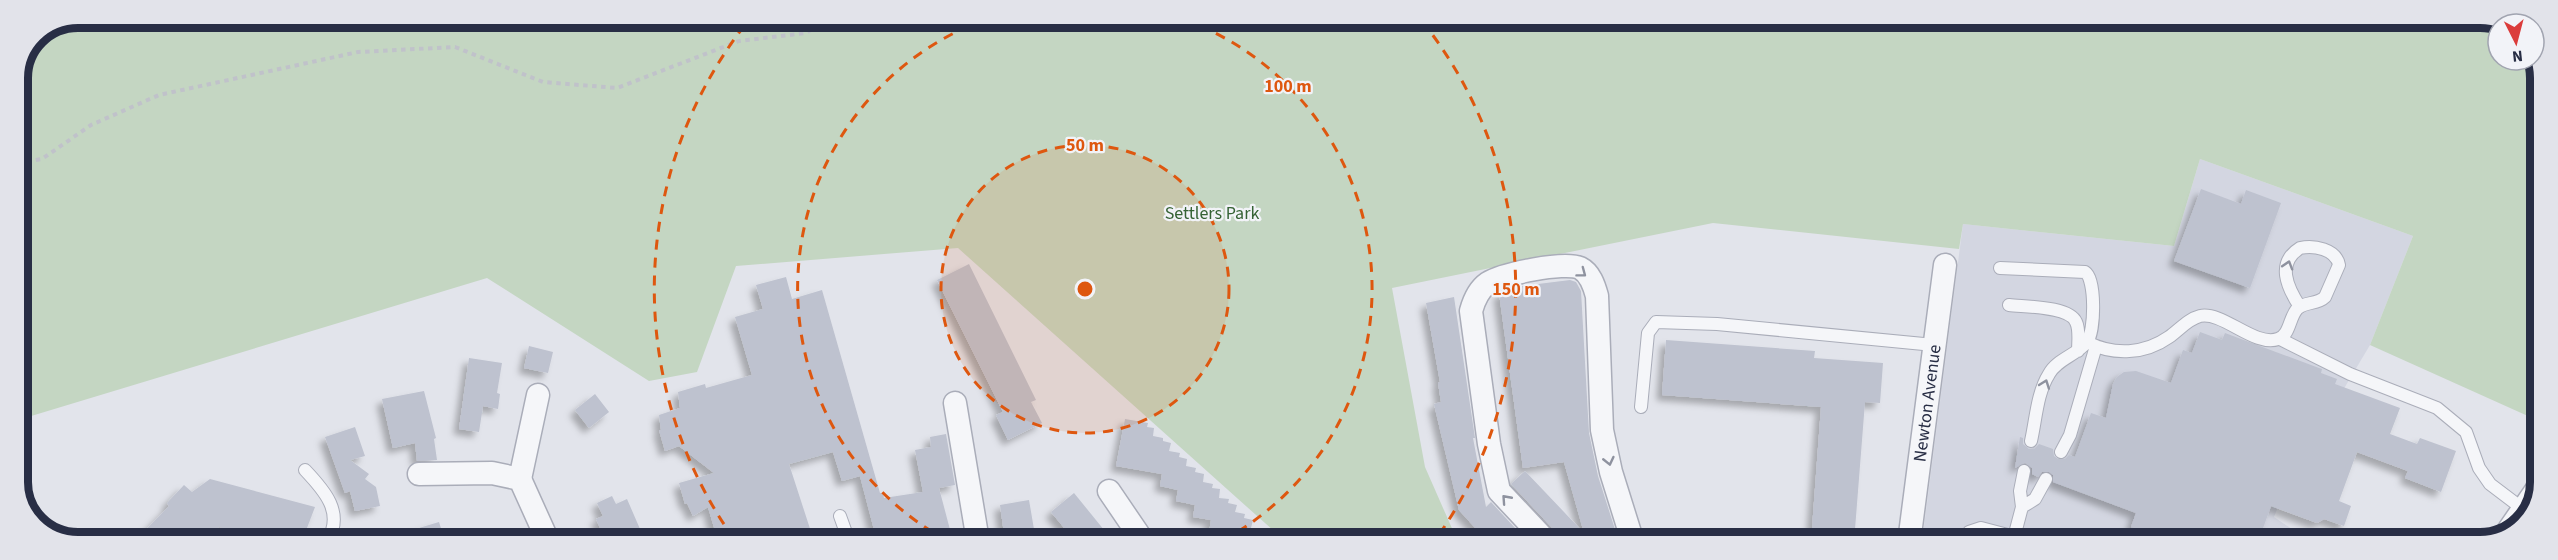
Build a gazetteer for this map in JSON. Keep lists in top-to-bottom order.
{
  "streets": {
    "street": ["Newton Avenue"]
  },
  "parks": ["Settlers Park"],
  "north": "bottom",
  "rings": ["100 m", "50 m", "150 m"]
}
